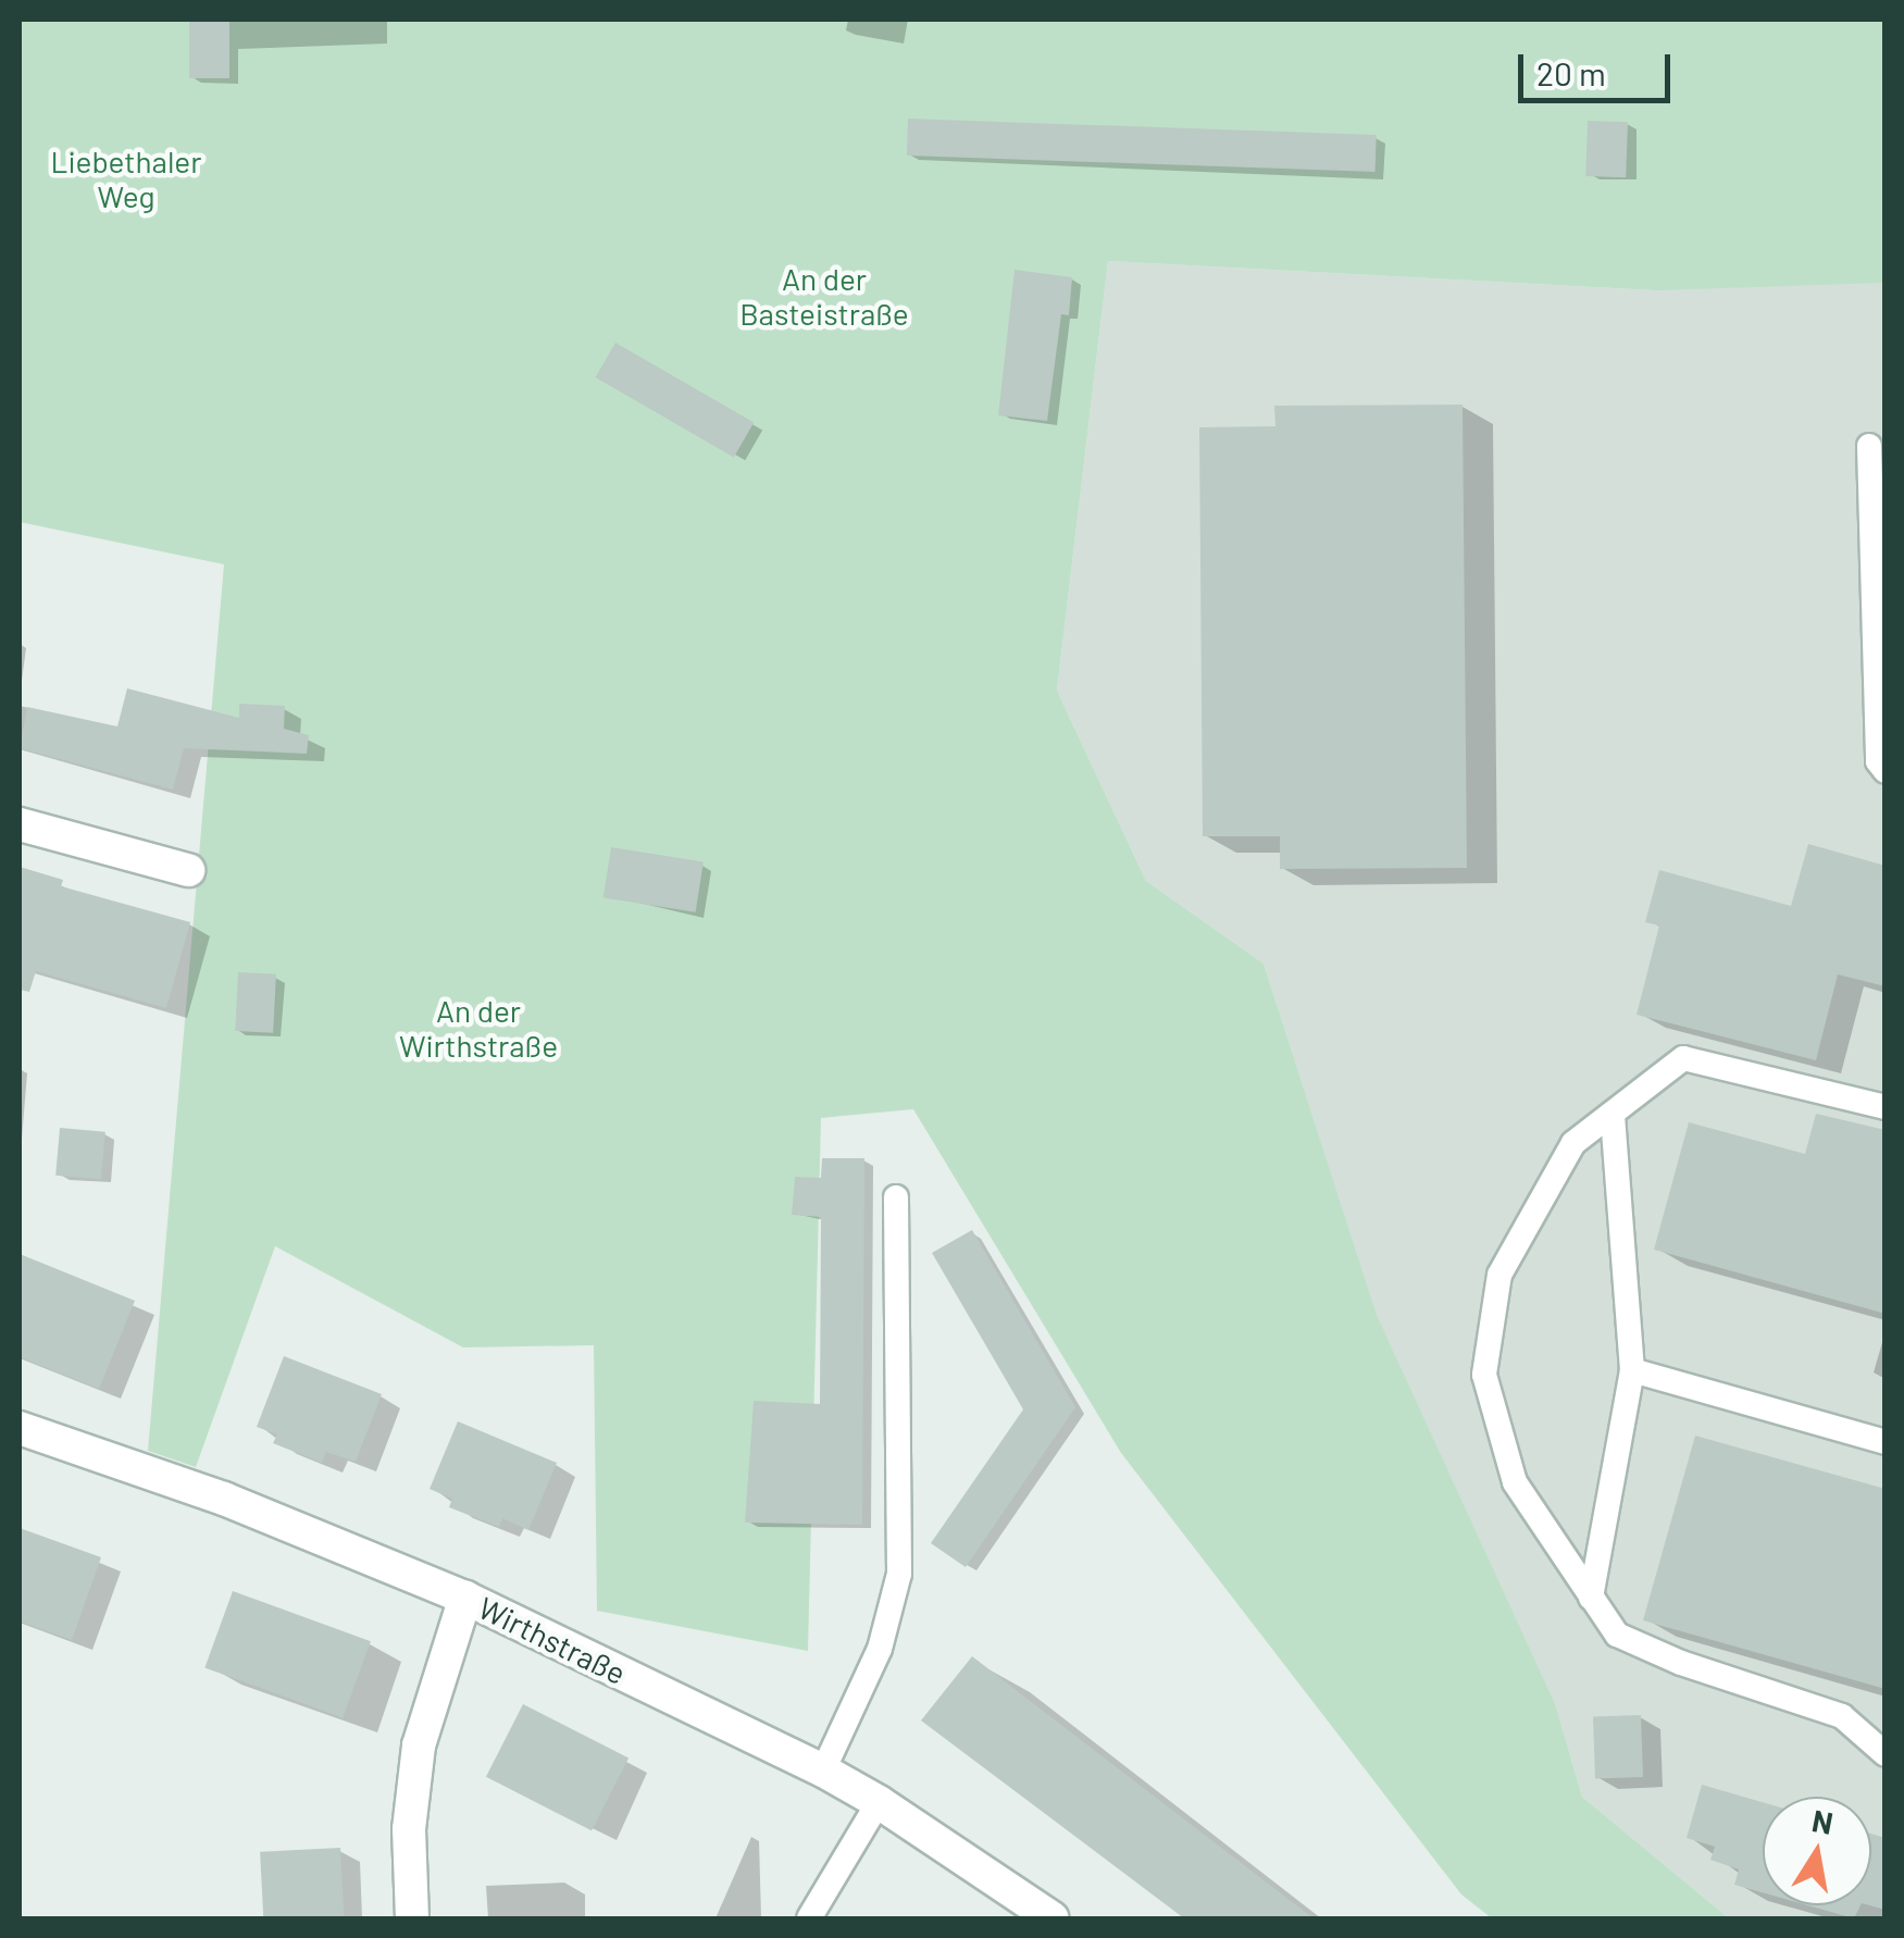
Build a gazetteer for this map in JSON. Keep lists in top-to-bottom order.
{
  "streets": {
    "street": ["Wirthstraße"]
  },
  "parks": ["Liebethaler Weg", "An der Basteistraße", "An der Wirthstraße"],
  "scale_bar": "20 m",
  "north": "top"
}
